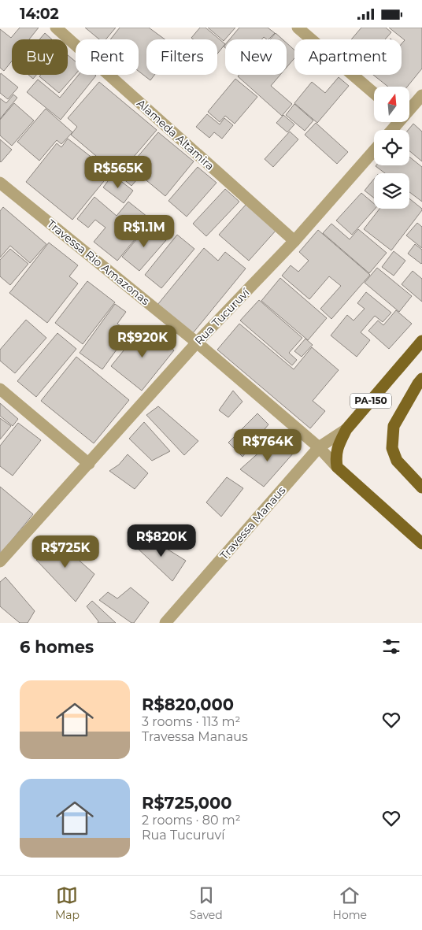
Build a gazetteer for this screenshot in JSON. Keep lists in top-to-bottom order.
{
  "streets": {
    "main road": ["PA-150"],
    "street": [
      "Alameda Altamira",
      "Travessa Rio Amazonas",
      "Rua Tucuruví",
      "Travessa Manaus"
    ]
  },
  "crossings": [
    ["Alameda Altamira", "Rua Tucuruví"],
    ["Travessa Rio Amazonas", "Rua Tucuruví"],
    ["Travessa Rio Amazonas", "PA-150"],
    ["Travessa Rio Amazonas", "Travessa Manaus"],
    ["PA-150", "Travessa Manaus"]
  ],
  "north": "top",
  "page": {
    "status": "14:02",
    "chip": [
      "Buy",
      "Rent",
      "Filters",
      "New",
      "Apartment"
    ],
    "price": [
      "R$565K",
      "R$1.1M",
      "R$920K",
      "R$764K",
      "R$820K",
      "R$725K"
    ],
    "heading": "6 homes",
    "list": [
      {
        "name": "R$820,000",
        "note": "3 rooms · 113 m² · Travessa Manaus"
      },
      {
        "name": "R$725,000",
        "note": "2 rooms · 80 m² · Rua Tucuruví"
      }
    ],
    "tabs": ["Map", "Saved", "Home"]
  }
}
